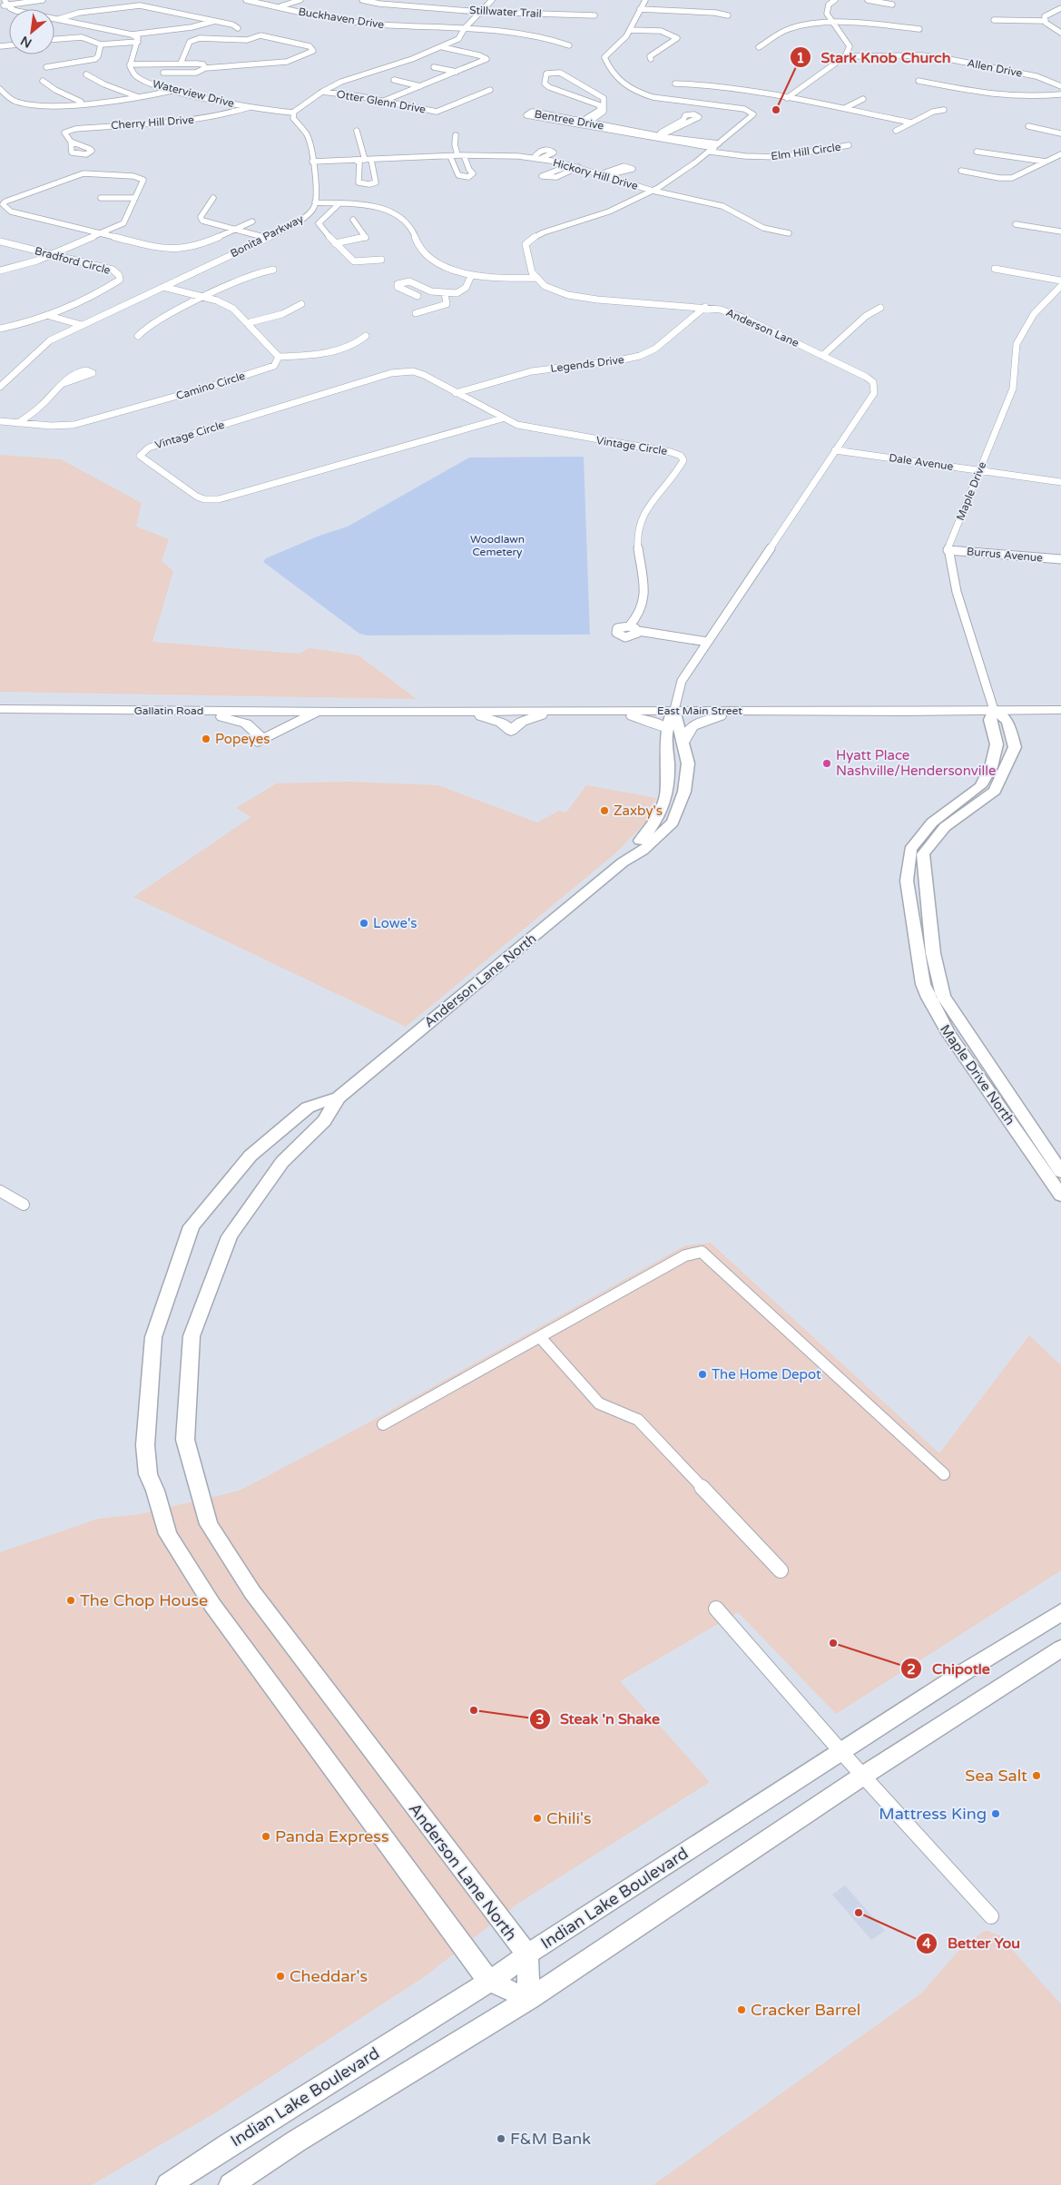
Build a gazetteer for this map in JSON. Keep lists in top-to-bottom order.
{
  "streets": {
    "main road": ["Gallatin Road", "East Main Street"],
    "street": [
      "Stillwater Trail",
      "Buckhaven Drive",
      "Allen Drive",
      "Waterview Drive",
      "Otter Glenn Drive",
      "Bentree Drive",
      "Cherry Hill Drive",
      "Elm Hill Circle",
      "Hickory Hill Drive",
      "Bonita Parkway",
      "Bradford Circle",
      "Anderson Lane",
      "Legends Drive",
      "Camino Circle",
      "Vintage Circle",
      "Dale Avenue",
      "Maple Drive",
      "Burrus Avenue",
      "Anderson Lane North",
      "Maple Drive North",
      "Indian Lake Boulevard"
    ]
  },
  "crossings": [
    ["Waterview Drive", "Cherry Hill Drive"],
    ["Waterview Drive", "Bonita Parkway"],
    ["Bentree Drive", "Elm Hill Circle"],
    ["Hickory Hill Drive", "Bonita Parkway"],
    ["Anderson Lane", "Legends Drive"],
    ["Anderson Lane", "Dale Avenue"],
    ["Anderson Lane", "East Main Street"],
    ["Anderson Lane", "Anderson Lane North"],
    ["Legends Drive", "Vintage Circle"],
    ["Dale Avenue", "Maple Drive"],
    ["Maple Drive", "Burrus Avenue"],
    ["Gallatin Road", "East Main Street"],
    ["East Main Street", "Anderson Lane North"],
    ["East Main Street", "Maple Drive North"],
    ["Anderson Lane North", "Indian Lake Boulevard"]
  ],
  "parks": ["Woodlawn Cemetery"],
  "places": [
    "Stark Knob Church",
    "Popeyes",
    "Hyatt Place Nashville/Hendersonville",
    "Zaxby's",
    "Lowe's",
    "The Home Depot",
    "The Chop House",
    "Chipotle",
    "Steak 'n Shake",
    "Sea Salt",
    "Mattress King",
    "Chili's",
    "Panda Express",
    "Better You",
    "Cheddar's",
    "Cracker Barrel",
    "F&M Bank"
  ],
  "north": "bottom left"
}
